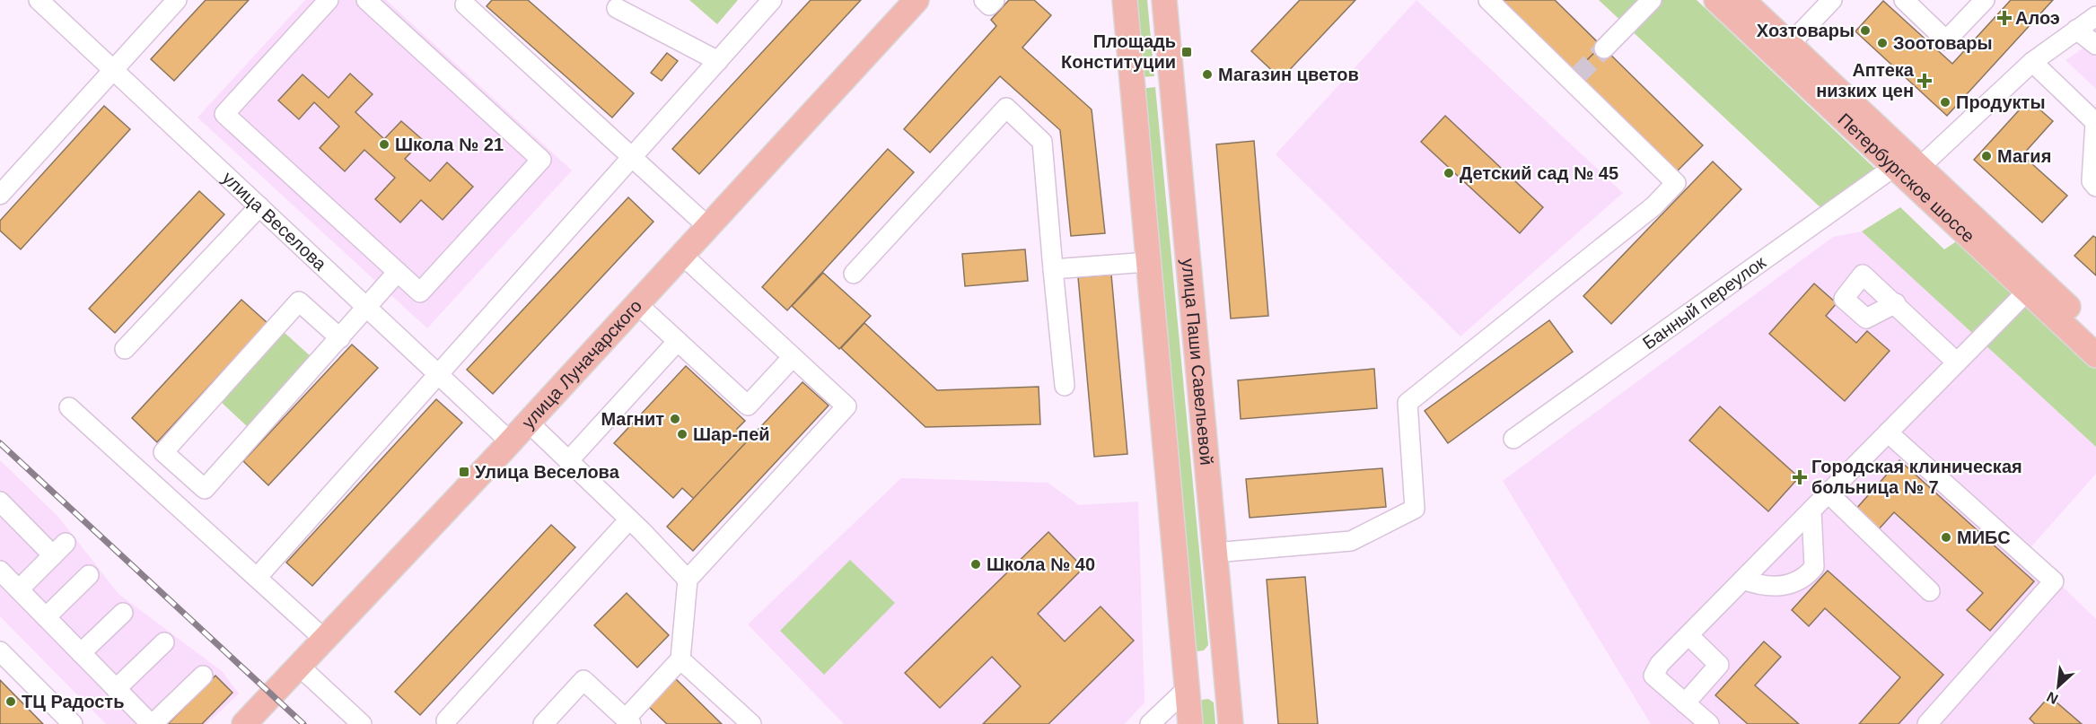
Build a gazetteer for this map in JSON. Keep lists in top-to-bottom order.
{
  "streets": {
    "main road": ["Петербургское шоссе", "улица Паши Савельевой", "улица Луначарского"],
    "street": ["улица Веселова", "Банный переулок"]
  },
  "crossings": [
    ["Петербургское шоссе", "Банный переулок"],
    ["улица Веселова", "улица Луначарского"]
  ],
  "places": {
    "health": ["Алоэ", "Аптека низких цен", "Городская клиническая больница № 7"],
    "other": [
      "Хозтовары",
      "Зоотовары",
      "Магазин цветов",
      "Продукты",
      "Школа № 21",
      "Магия",
      "Детский сад № 45",
      "Магнит",
      "Шар-пей",
      "МИБС",
      "Школа № 40",
      "ТЦ Радость"
    ],
    "transit": ["Площадь Конституции", "Улица Веселова"]
  },
  "north": "bottom left"
}
